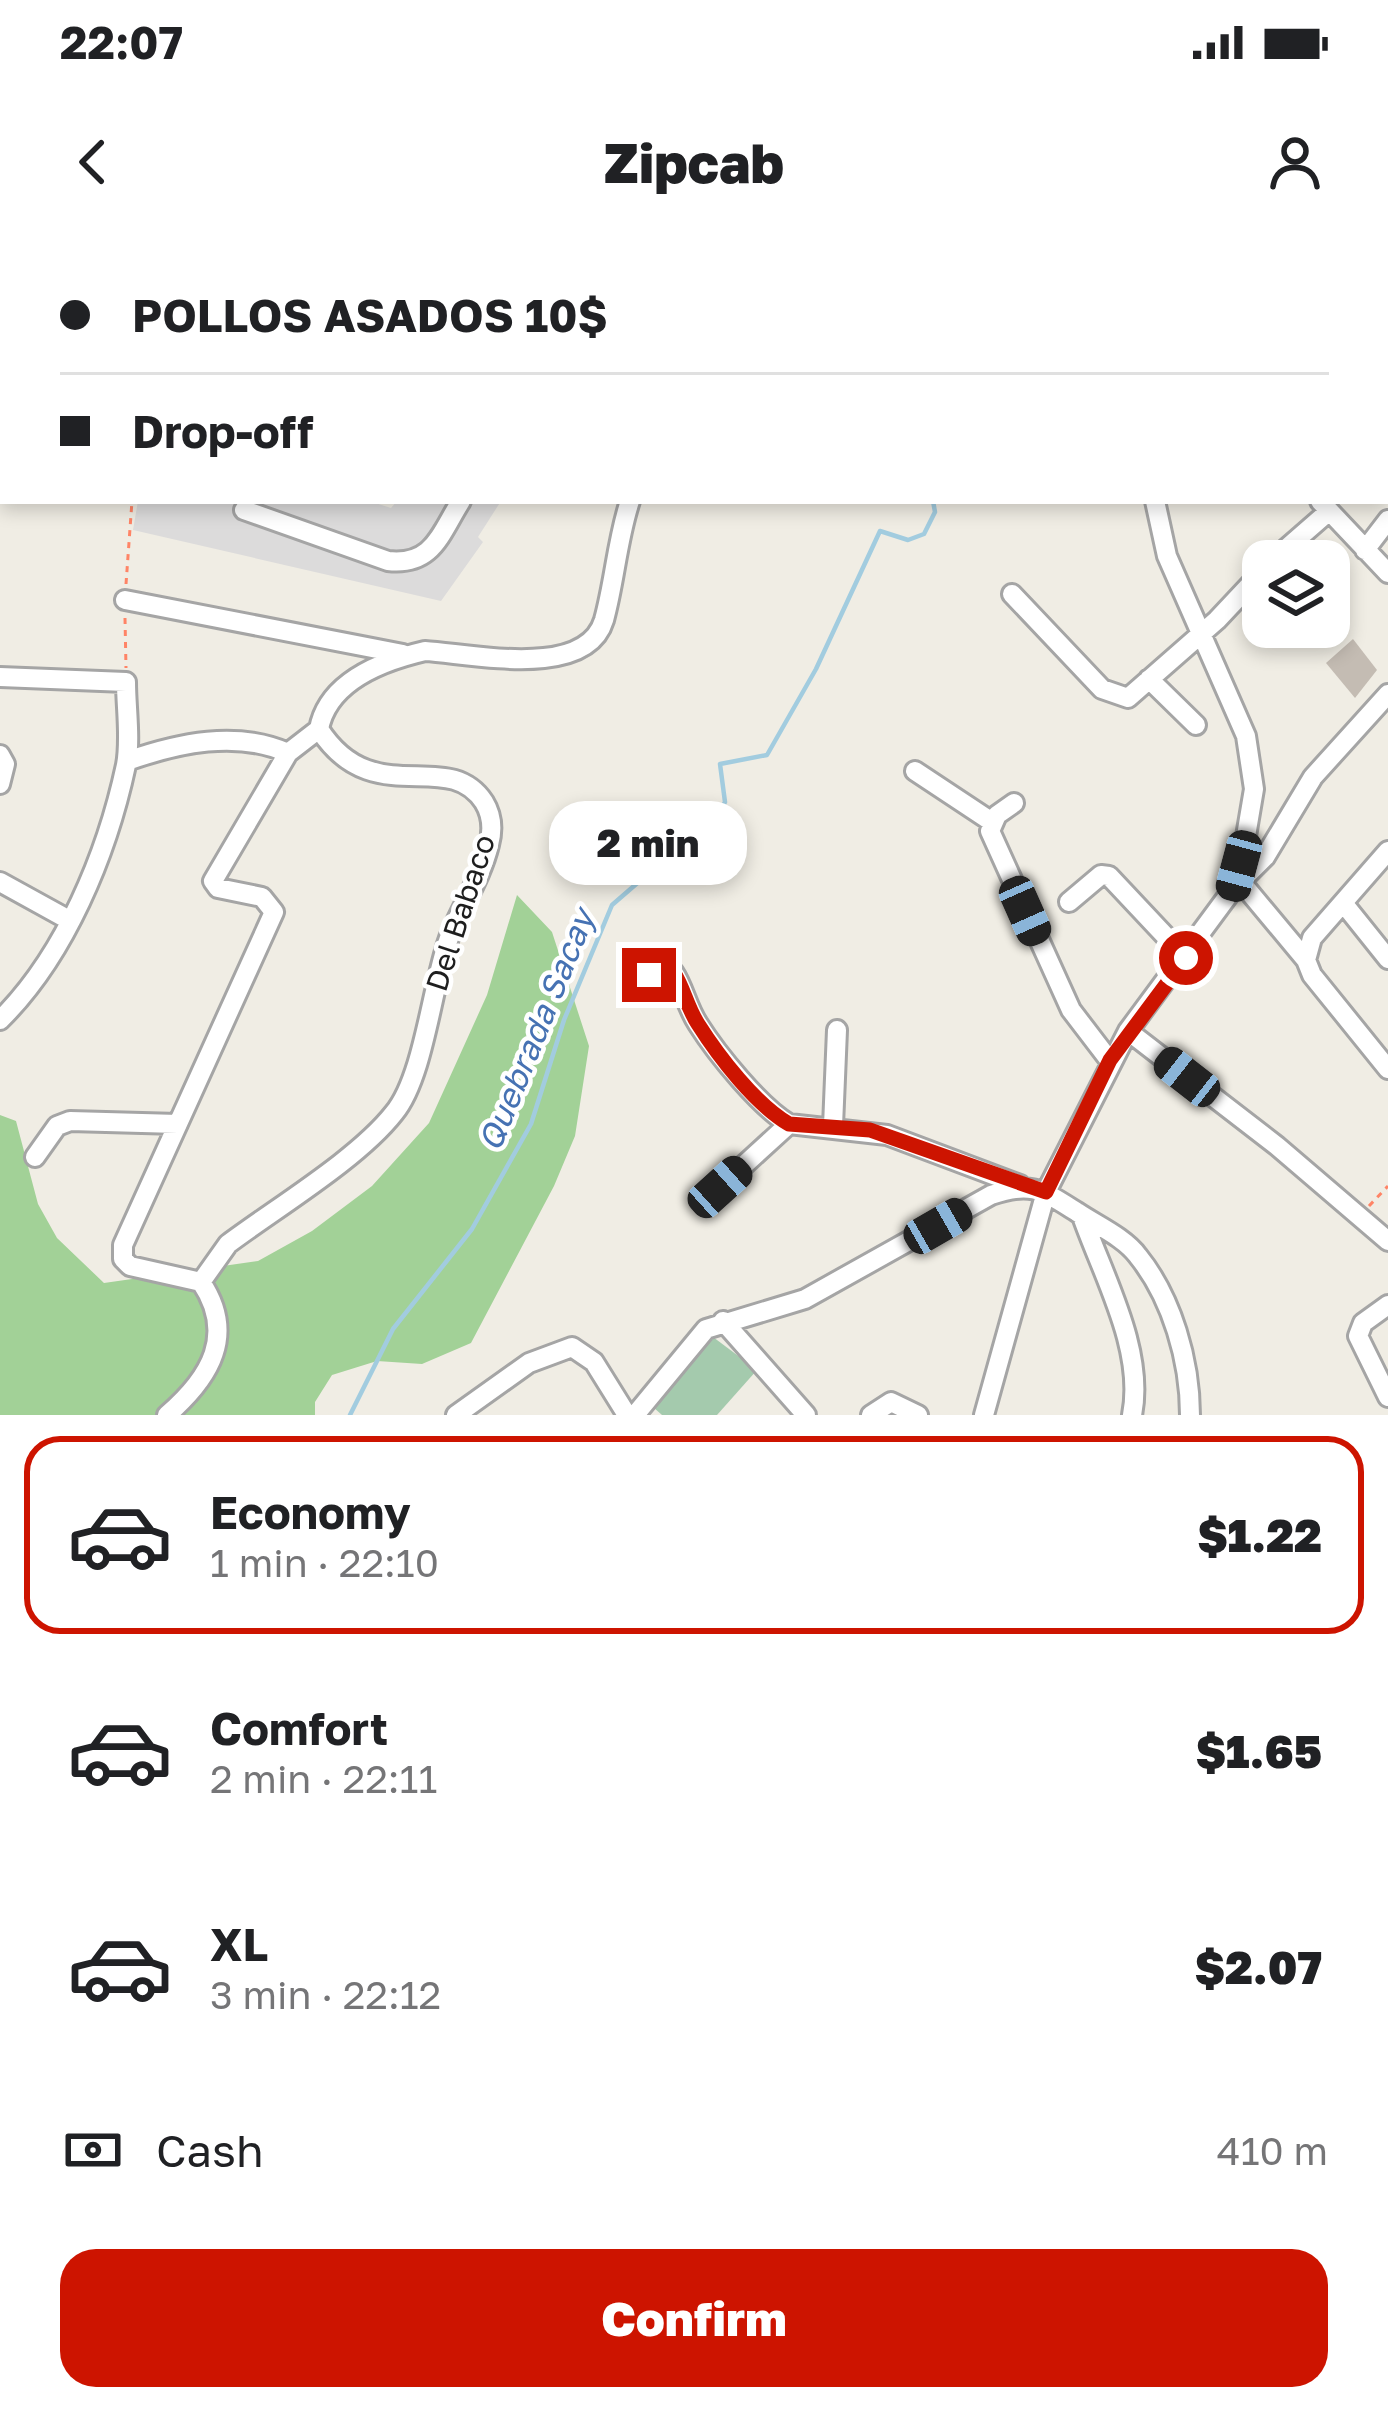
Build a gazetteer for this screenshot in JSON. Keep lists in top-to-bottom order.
{
  "streets": {
    "street": ["Del Babaco"]
  },
  "water": ["Quebrada Sacay"],
  "page": {
    "status": "22:07",
    "header": "Zipcab",
    "banner": ["POLLOS ASADOS 10$", "Drop-off"],
    "bubble": "2 min",
    "list": [
      {
        "name": "Economy",
        "note": "1 min · 22:10",
        "value": "$1.22"
      },
      {
        "name": "Comfort",
        "note": "2 min · 22:11",
        "value": "$1.65"
      },
      {
        "name": "XL",
        "note": "3 min · 22:12",
        "value": "$2.07"
      }
    ],
    "pay": ["Cash", "410 m"],
    "buttons": "Confirm"
  }
}
